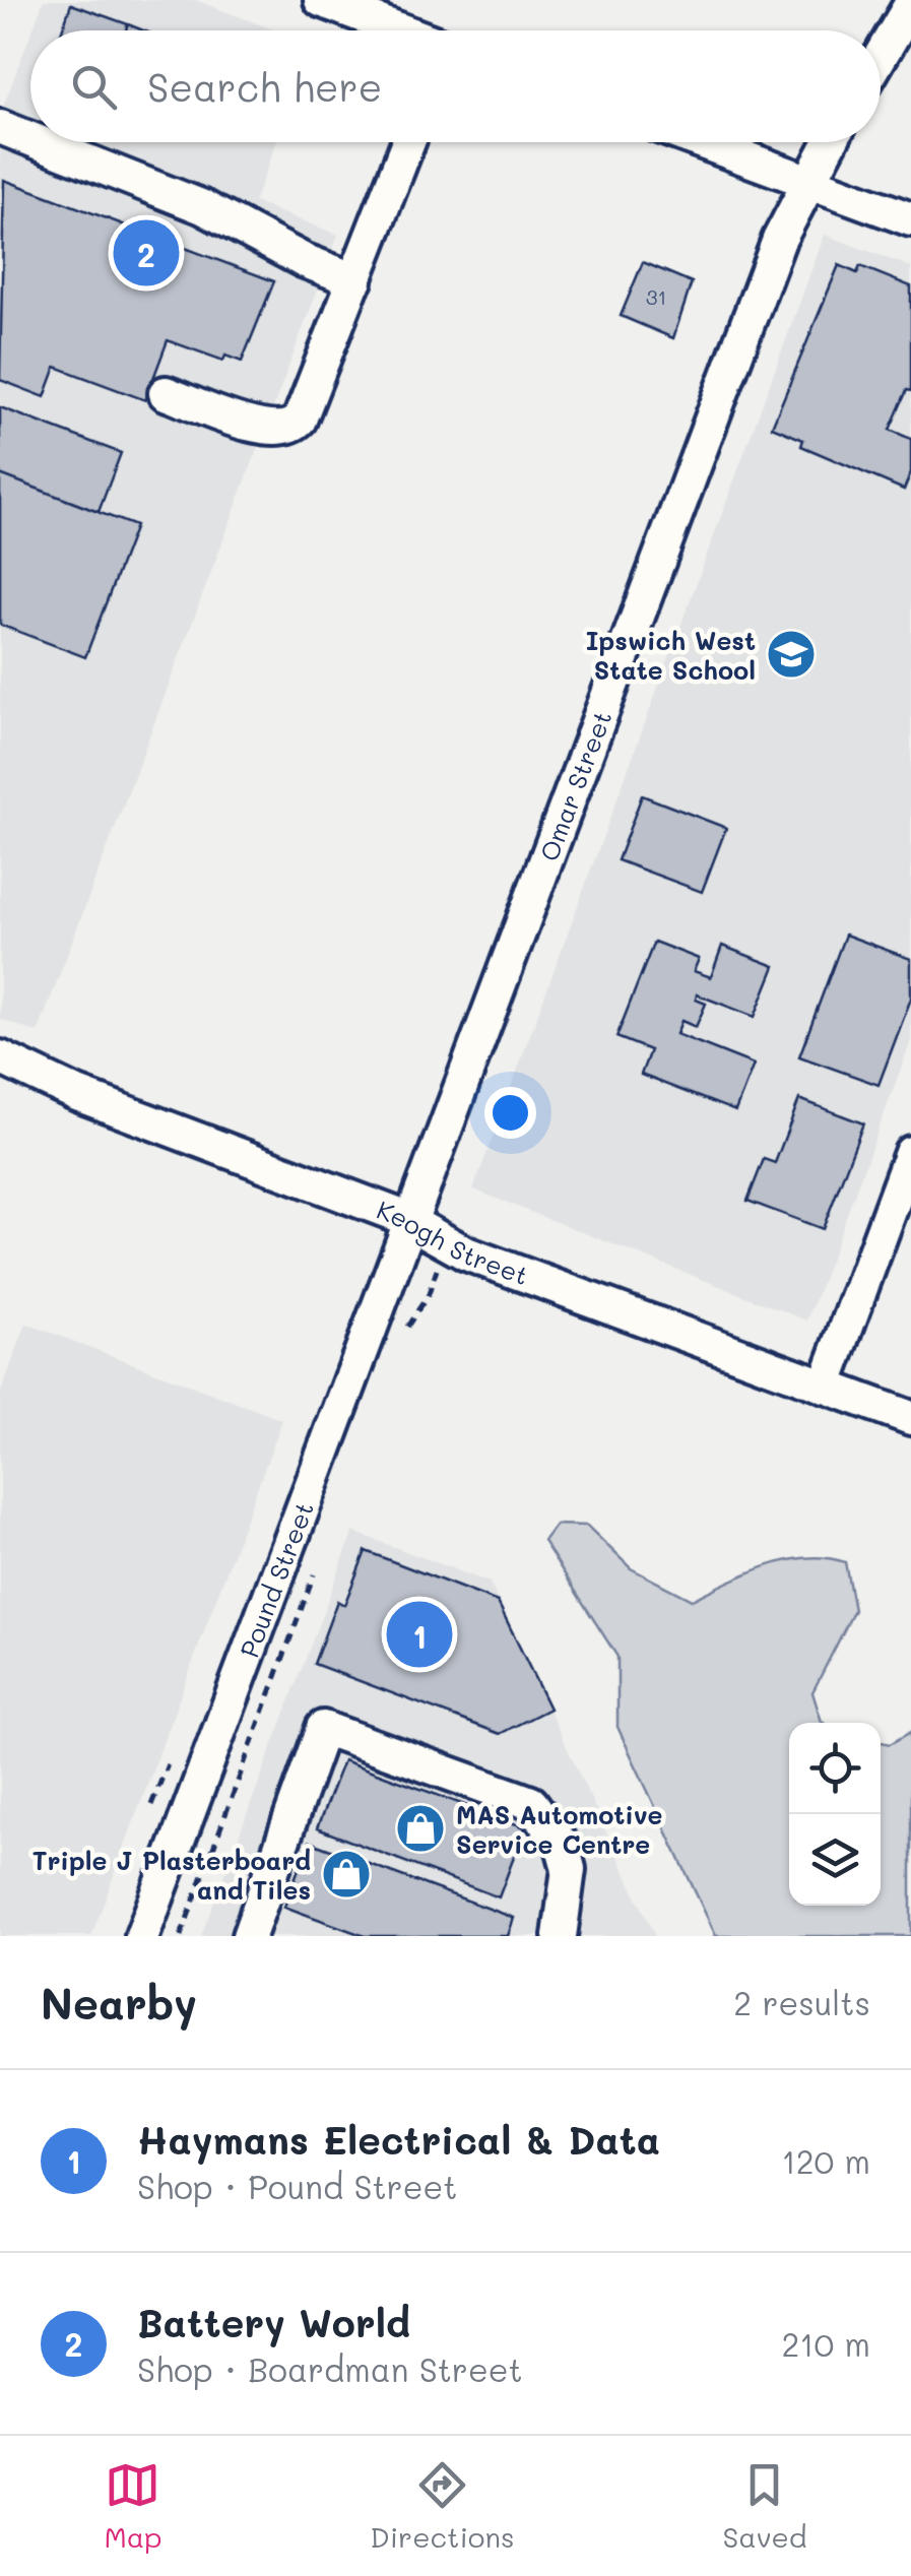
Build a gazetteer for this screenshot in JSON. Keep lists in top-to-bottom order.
{
  "streets": {
    "street": ["Omar Street", "Keogh Street", "Pound Street"]
  },
  "crossings": [
    ["Omar Street", "Keogh Street"],
    ["Omar Street", "Pound Street"],
    ["Keogh Street", "Pound Street"]
  ],
  "places": {
    "school or university": ["Ipswich West State School"],
    "shop": ["MAS Automotive Service Centre", "Triple J Plasterboard and Tiles"]
  },
  "house_numbers": ["31"],
  "page": {
    "search": "Search here",
    "pins": ["2", "1"],
    "heading": ["Nearby", "2 results"],
    "list": [
      {
        "mark": "1",
        "name": "Haymans Electrical & Data",
        "note": "Shop · Pound Street",
        "value": "120 m"
      },
      {
        "mark": "2",
        "name": "Battery World",
        "note": "Shop · Boardman Street",
        "value": "210 m"
      }
    ],
    "nav": ["Map", "Directions", "Saved"]
  }
}
